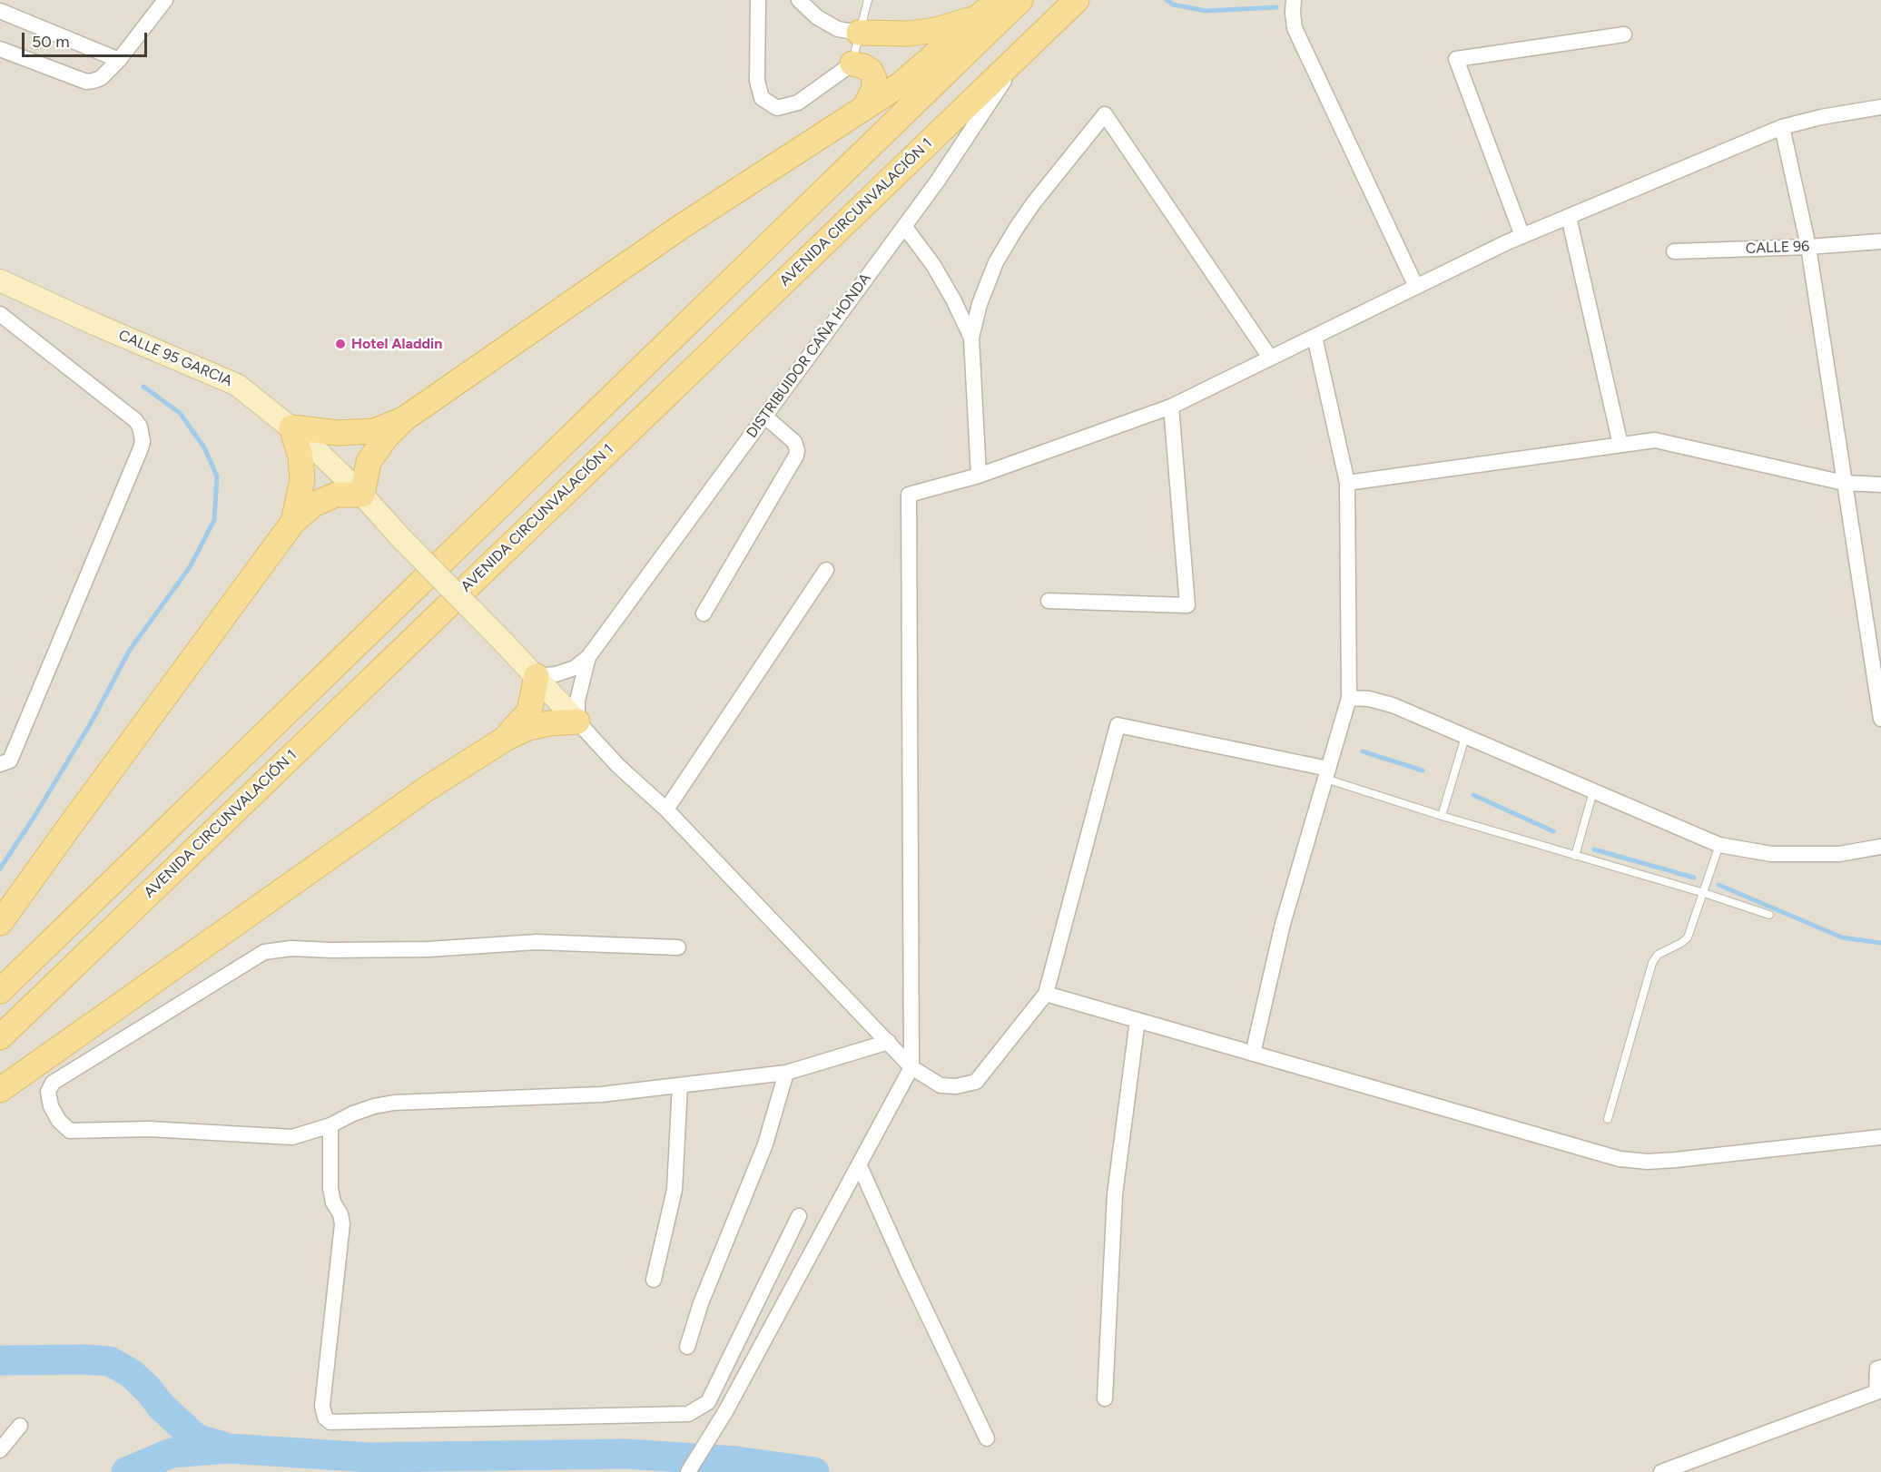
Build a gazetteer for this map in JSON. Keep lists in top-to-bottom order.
{
  "streets": {
    "main road": ["AVENIDA CIRCUNVALACIÓN 1"],
    "street": ["CALLE 96", "DISTRIBUIDOR CAÑA HONDA", "CALLE 95 GARCIA"]
  },
  "crossings": [
    ["AVENIDA CIRCUNVALACIÓN 1", "DISTRIBUIDOR CAÑA HONDA"],
    ["DISTRIBUIDOR CAÑA HONDA", "CALLE 95 GARCIA"]
  ],
  "places": ["Hotel Aladdin"],
  "scale_bar": "50 m"
}
